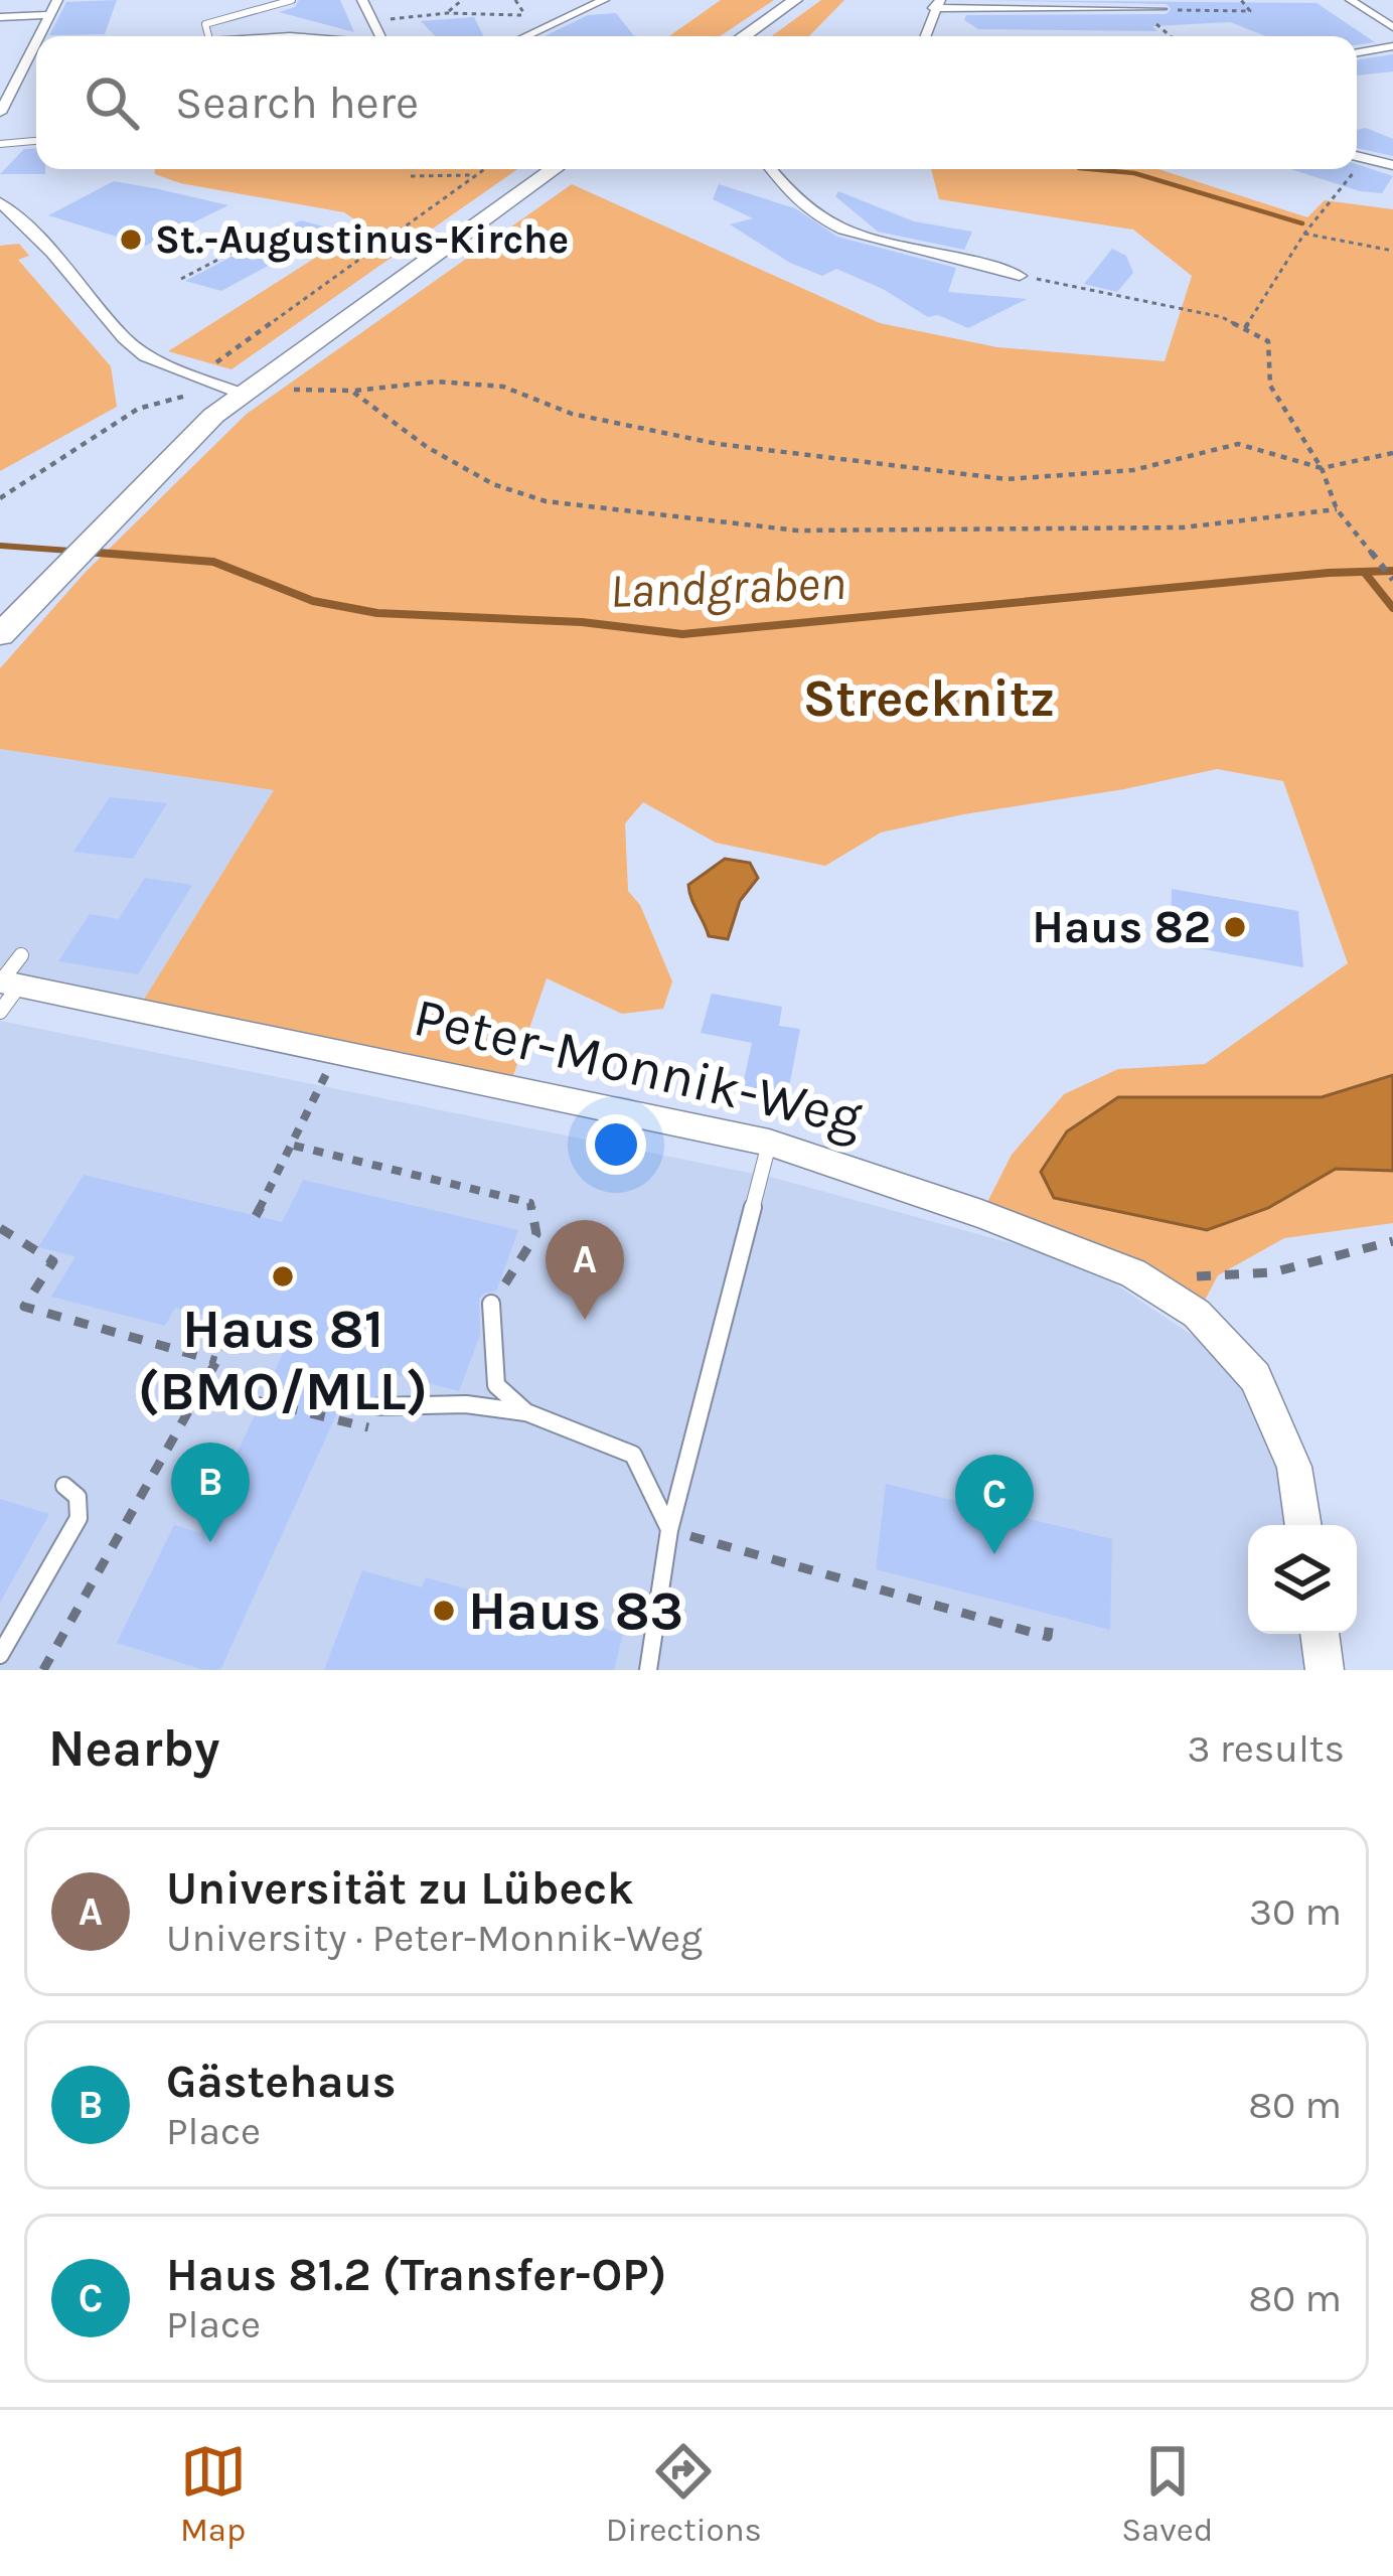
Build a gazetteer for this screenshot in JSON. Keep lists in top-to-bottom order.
{
  "streets": {
    "street": ["Peter-Monnik-Weg"]
  },
  "districts": ["Strecknitz"],
  "water": ["Landgraben"],
  "places": [
    "St.-Augustinus-Kirche",
    "Haus 82",
    "Haus 81 (BMO/MLL)",
    "Haus 83"
  ],
  "page": {
    "search": "Search here",
    "pins": ["A", "B", "C"],
    "heading": ["Nearby", "3 results"],
    "list": [
      {
        "mark": "A",
        "name": "Universität zu Lübeck",
        "note": "University · Peter-Monnik-Weg",
        "value": "30 m"
      },
      {
        "mark": "B",
        "name": "Gästehaus",
        "note": "Place",
        "value": "80 m"
      },
      {
        "mark": "C",
        "name": "Haus 81.2 (Transfer-OP)",
        "note": "Place",
        "value": "80 m"
      }
    ],
    "nav": ["Map", "Directions", "Saved"]
  }
}
